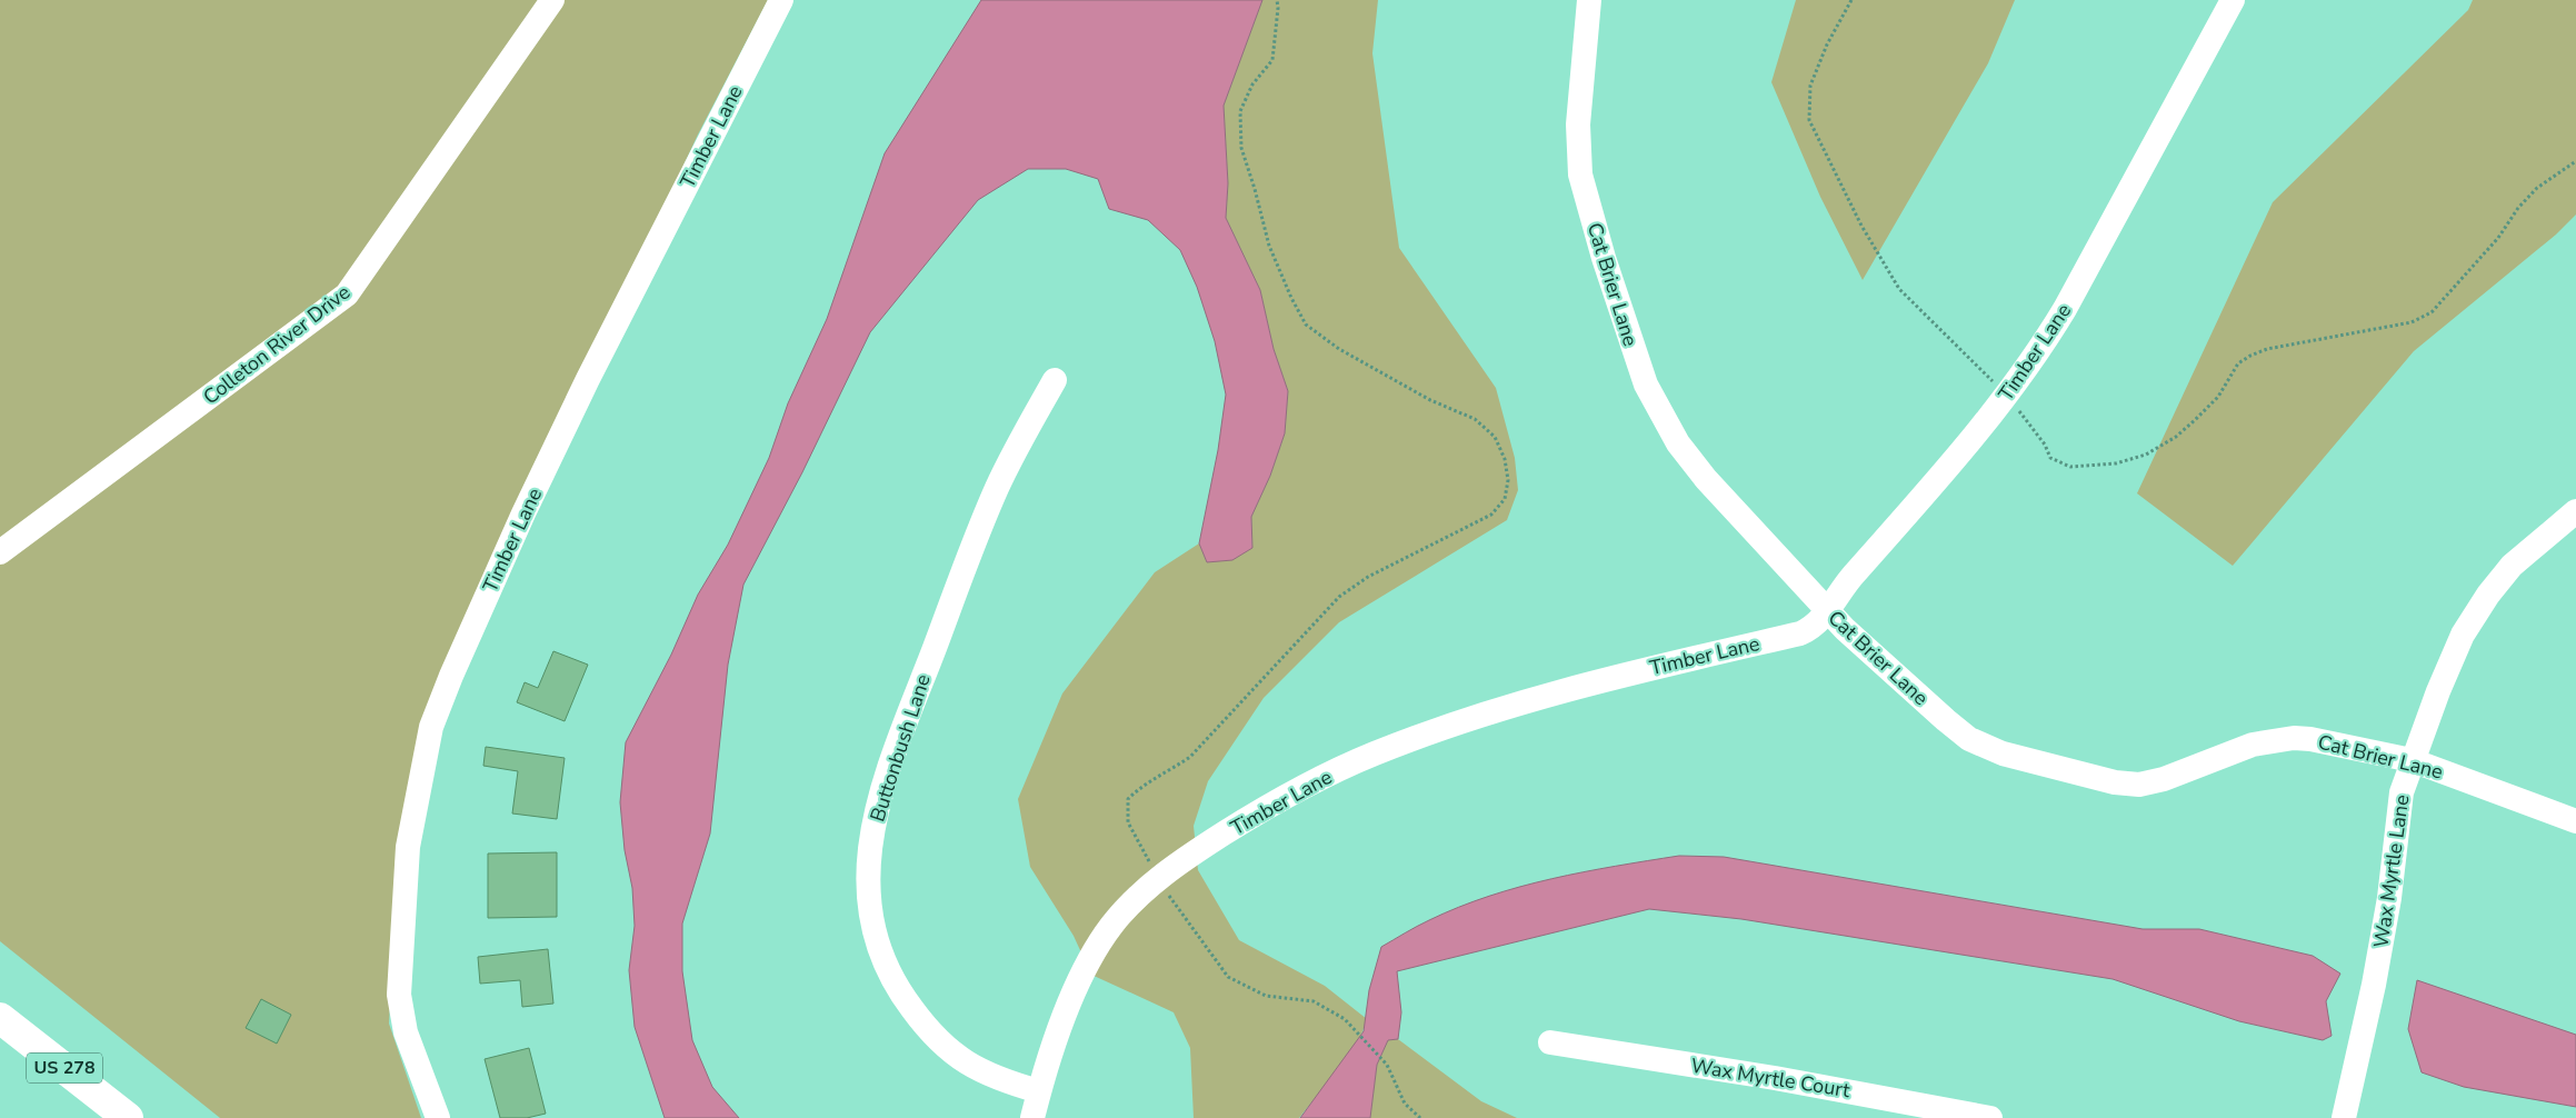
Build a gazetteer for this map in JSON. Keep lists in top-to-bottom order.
{
  "streets": {
    "highway": ["US 278"],
    "street": [
      "Timber Lane",
      "Cat Brier Lane",
      "Colleton River Drive",
      "Buttonbush Lane",
      "Wax Myrtle Lane",
      "Wax Myrtle Court"
    ]
  },
  "crossings": [
    ["Timber Lane", "Cat Brier Lane"],
    ["Timber Lane", "Buttonbush Lane"],
    ["Cat Brier Lane", "Wax Myrtle Lane"]
  ]
}
